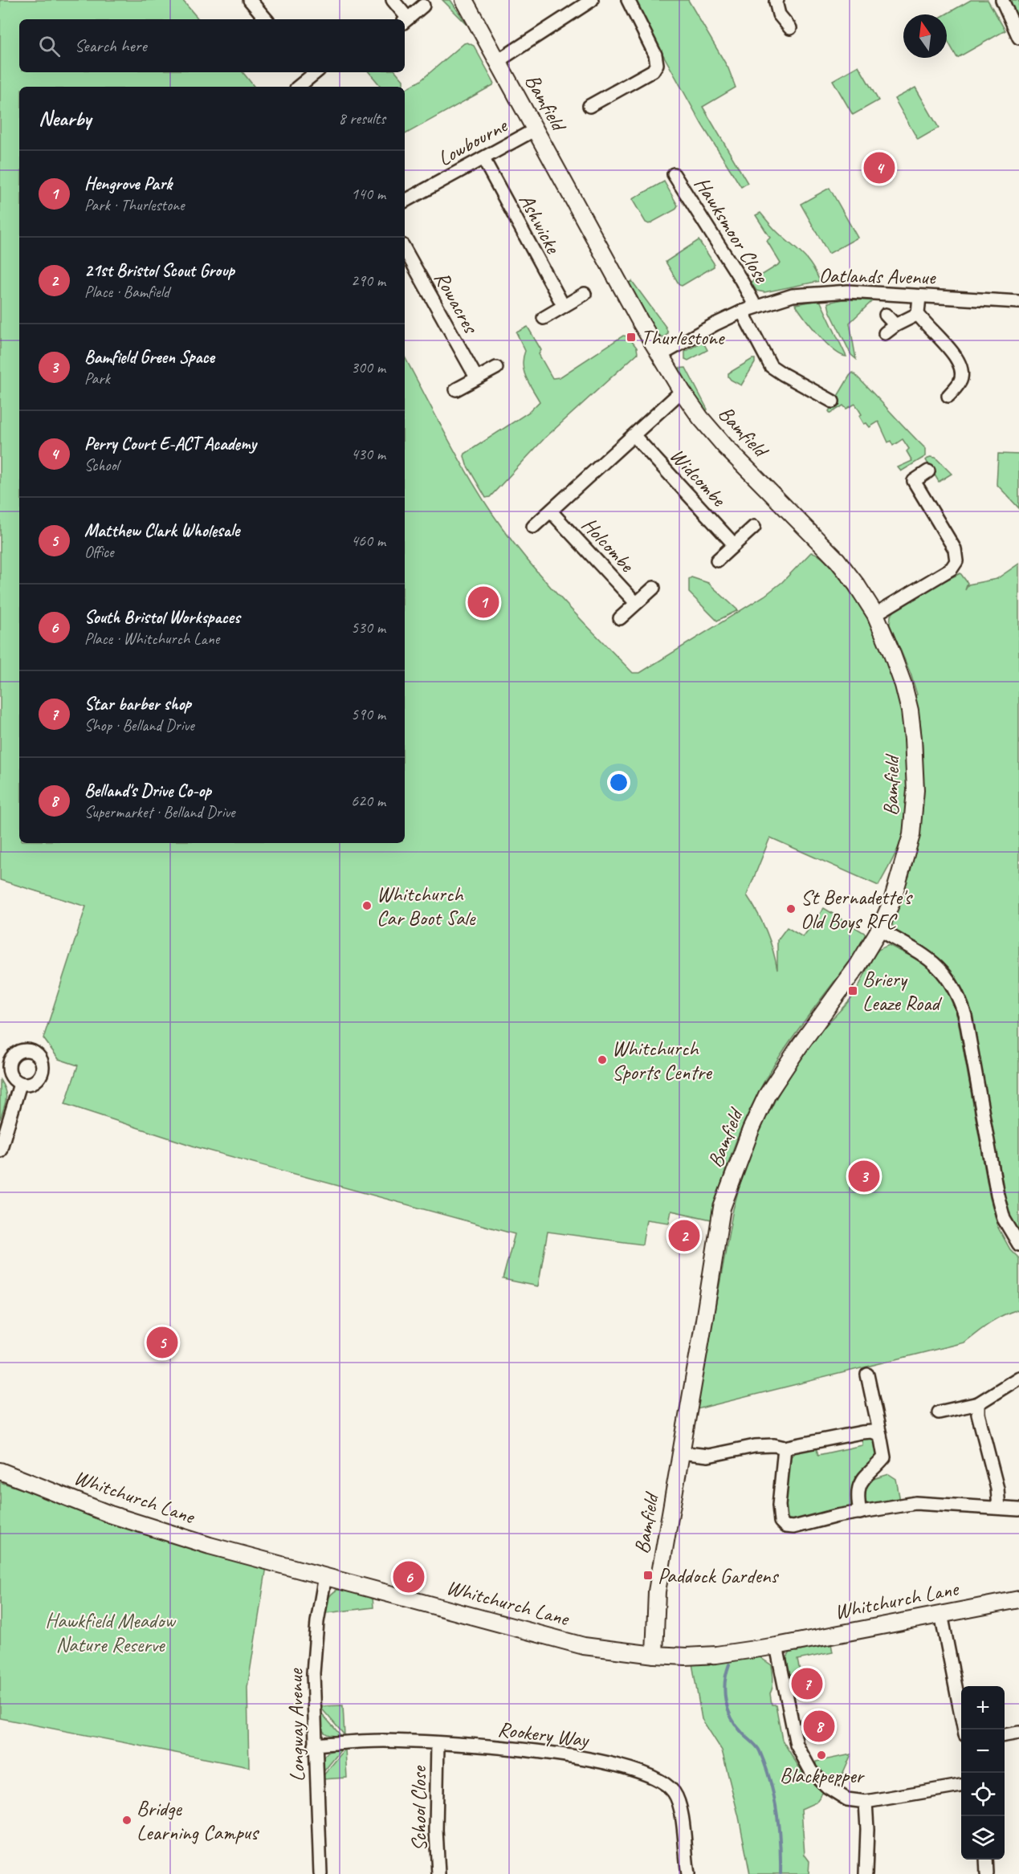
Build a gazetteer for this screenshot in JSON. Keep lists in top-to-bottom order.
{
  "streets": {
    "street": [
      "Bamfield",
      "Lowbourne",
      "Ashwicke",
      "Hawksmoor Close",
      "Oatlands Avenue",
      "Rowacres",
      "Widcombe",
      "Holcombe",
      "Whitchurch Lane",
      "Longway Avenue",
      "Rookery Way",
      "School Close"
    ]
  },
  "crossings": [
    ["Bamfield", "Lowbourne"],
    ["Bamfield", "Oatlands Avenue"],
    ["Bamfield", "Whitchurch Lane"],
    ["Lowbourne", "Ashwicke"],
    ["Hawksmoor Close", "Oatlands Avenue"],
    ["Whitchurch Lane", "Longway Avenue"],
    ["Longway Avenue", "Rookery Way"],
    ["Rookery Way", "School Close"]
  ],
  "parks": ["Hawkfield Meadow Nature Reserve"],
  "places": {
    "transit": ["Thurlestone", "Briery Leaze Road", "Paddock Gardens"],
    "other": [
      "Whitchurch Car Boot Sale",
      "St Bernadette's Old Boys RFC",
      "Whitchurch Sports Centre",
      "Blackpepper",
      "Bridge Learning Campus"
    ]
  },
  "north": "top",
  "page": {
    "search": "Search here",
    "heading": ["Nearby", "8 results"],
    "list": [
      {
        "mark": "1",
        "name": "Hengrove Park",
        "note": "Park · Thurlestone",
        "value": "140 m"
      },
      {
        "mark": "2",
        "name": "21st Bristol Scout Group",
        "note": "Place · Bamfield",
        "value": "290 m"
      },
      {
        "mark": "3",
        "name": "Bamfield Green Space",
        "note": "Park",
        "value": "300 m"
      },
      {
        "mark": "4",
        "name": "Perry Court E-ACT Academy",
        "note": "School",
        "value": "430 m"
      },
      {
        "mark": "5",
        "name": "Matthew Clark Wholesale",
        "note": "Office",
        "value": "460 m"
      },
      {
        "mark": "6",
        "name": "South Bristol Workspaces",
        "note": "Place · Whitchurch Lane",
        "value": "530 m"
      },
      {
        "mark": "7",
        "name": "Star barber shop",
        "note": "Shop · Belland Drive",
        "value": "590 m"
      },
      {
        "mark": "8",
        "name": "Belland's Drive Co-op",
        "note": "Supermarket · Belland Drive",
        "value": "620 m"
      }
    ],
    "pins": [
      "4",
      "1",
      "3",
      "2",
      "5",
      "6",
      "7",
      "8"
    ],
    "map_buttons": ["+", "−"]
  }
}
